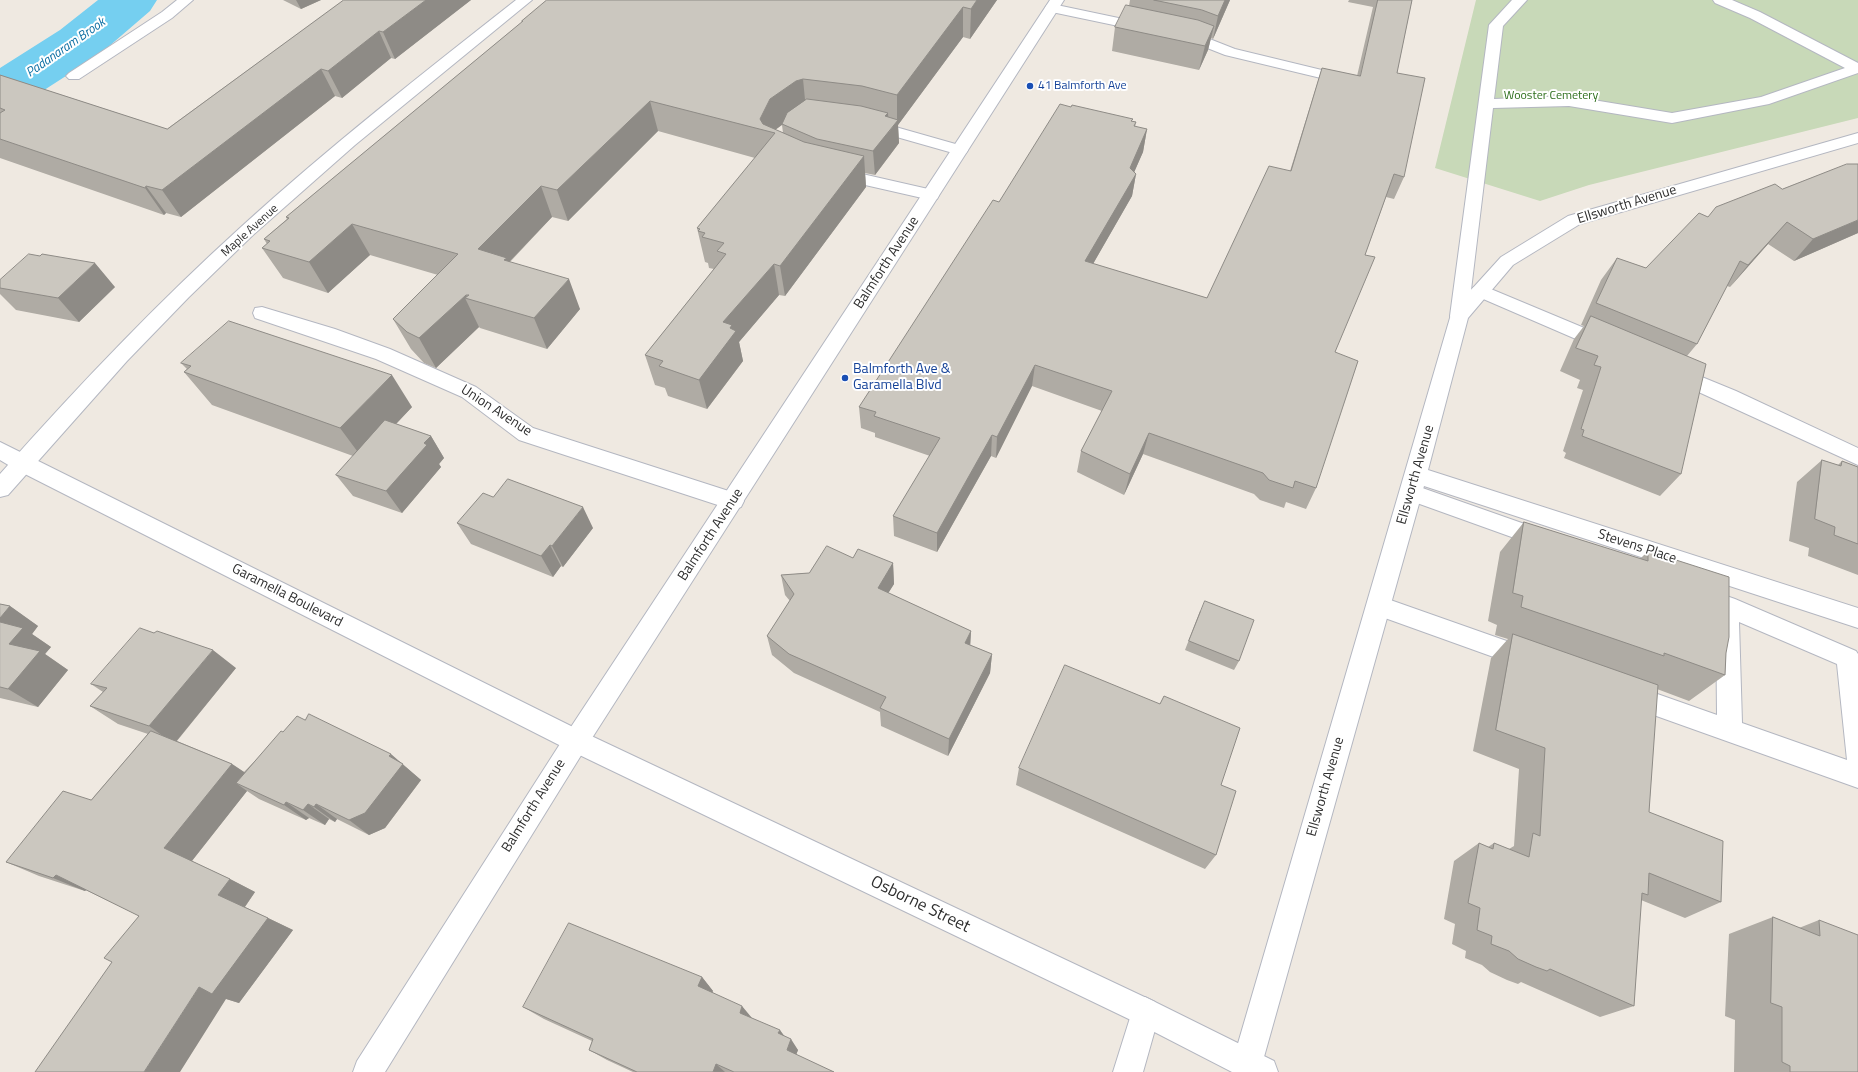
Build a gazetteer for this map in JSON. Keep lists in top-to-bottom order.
{
  "streets": {
    "street": [
      "Ellsworth Avenue",
      "Maple Avenue",
      "Balmforth Avenue",
      "Union Avenue",
      "Stevens Place",
      "Garamella Boulevard",
      "Osborne Street"
    ]
  },
  "crossings": [
    ["Ellsworth Avenue", "Stevens Place"],
    ["Ellsworth Avenue", "Osborne Street"],
    ["Maple Avenue", "Garamella Boulevard"],
    ["Balmforth Avenue", "Union Avenue"],
    ["Balmforth Avenue", "Garamella Boulevard"],
    ["Balmforth Avenue", "Osborne Street"],
    ["Garamella Boulevard", "Osborne Street"]
  ],
  "water": ["Padanaram Brook"],
  "parks": ["Wooster Cemetery"],
  "places": ["41 Balmforth Ave", "Balmforth Ave & Garamella Blvd"]
}
